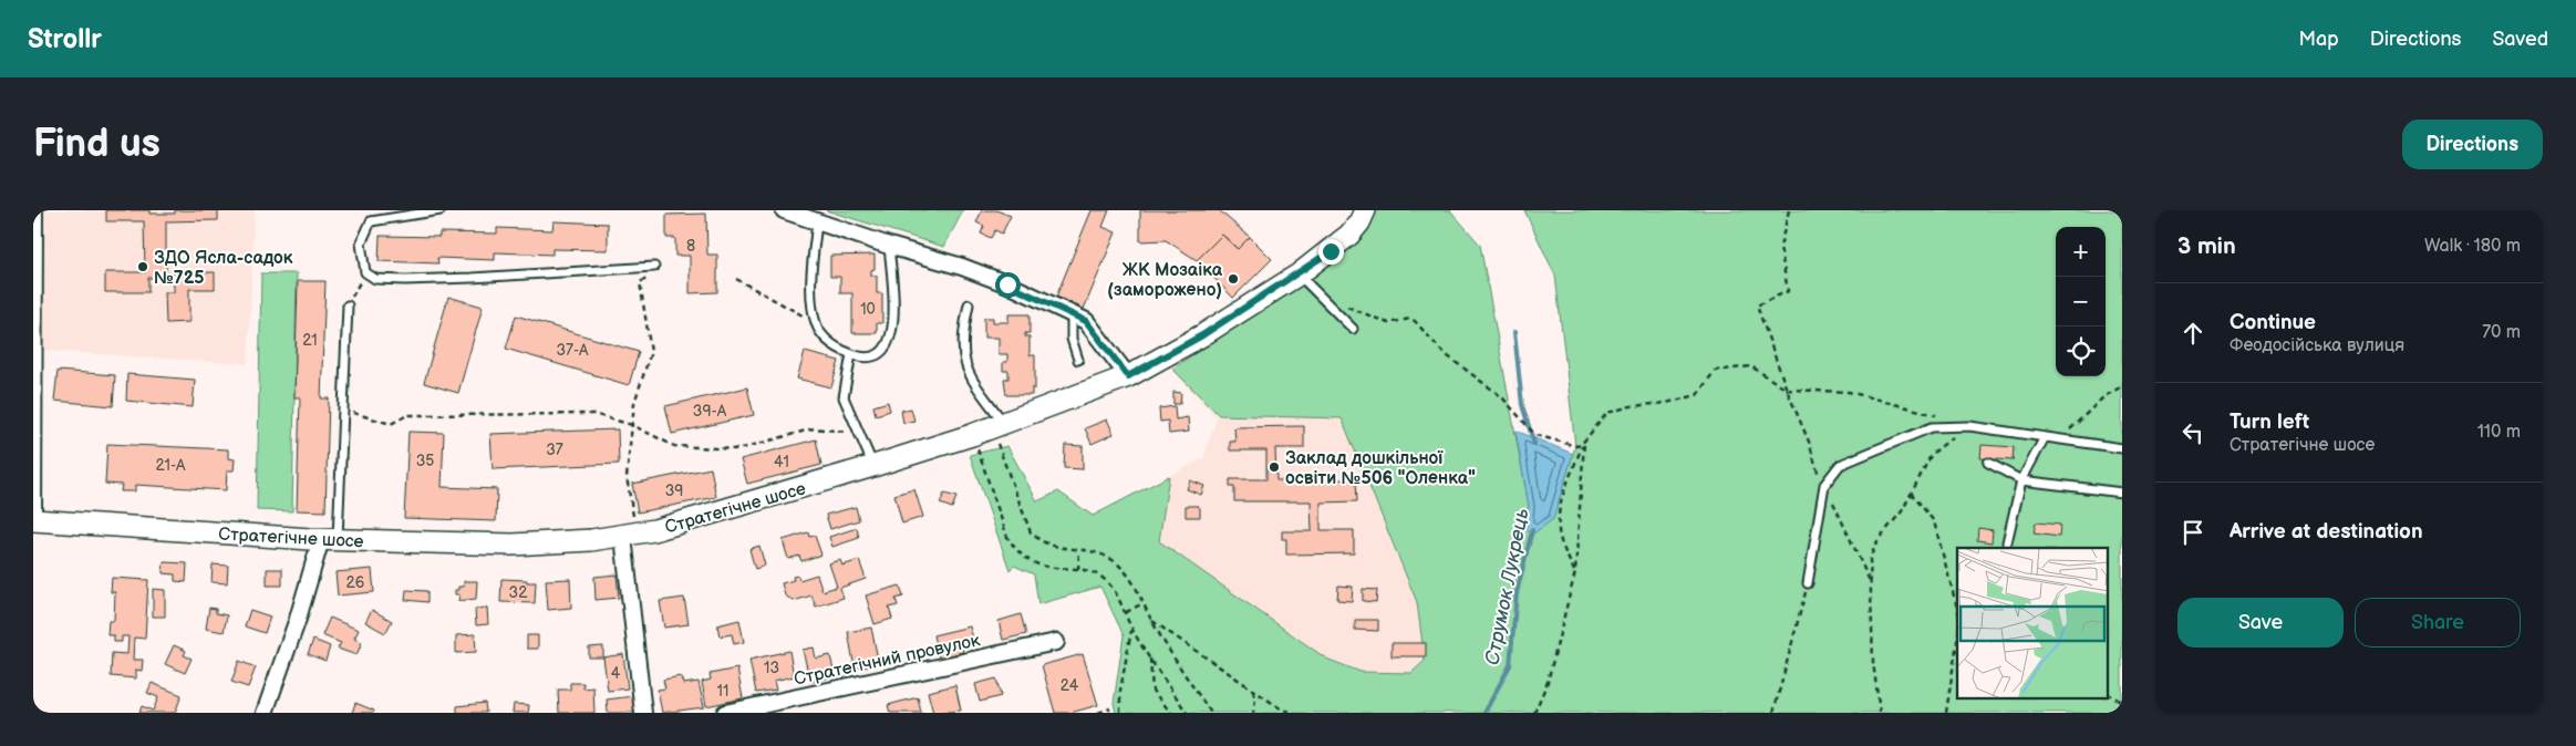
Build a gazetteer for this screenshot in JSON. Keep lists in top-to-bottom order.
{
  "streets": {
    "street": ["Стратегічне шосе", "Стратегічний провулок"]
  },
  "water": ["Струмок Лукрець"],
  "places": ["ЗДО Ясла-садок №725", "ЖК Мозаіка (заморожено)", "Заклад дошкільної освіти №506 \"Оленка\""],
  "house_numbers": [
    "8",
    "10",
    "21",
    "37-А",
    "39-А",
    "37",
    "35",
    "41",
    "21-А",
    "39",
    "26",
    "32",
    "13",
    "4",
    "24",
    "11"
  ],
  "page": {
    "header": "Strollr",
    "nav": ["Map", "Directions", "Saved"],
    "buttons": [
      "Directions",
      ["Save", "Share"]
    ],
    "title": "Find us",
    "heading": ["3 min", "Walk · 180 m"],
    "map_buttons": ["+", "−"],
    "list": [
      ["Continue", "Феодосійська вулиця", "70 m"],
      ["Turn left", "Стратегічне шосе", "110 m"],
      "Arrive at destination"
    ]
  }
}
